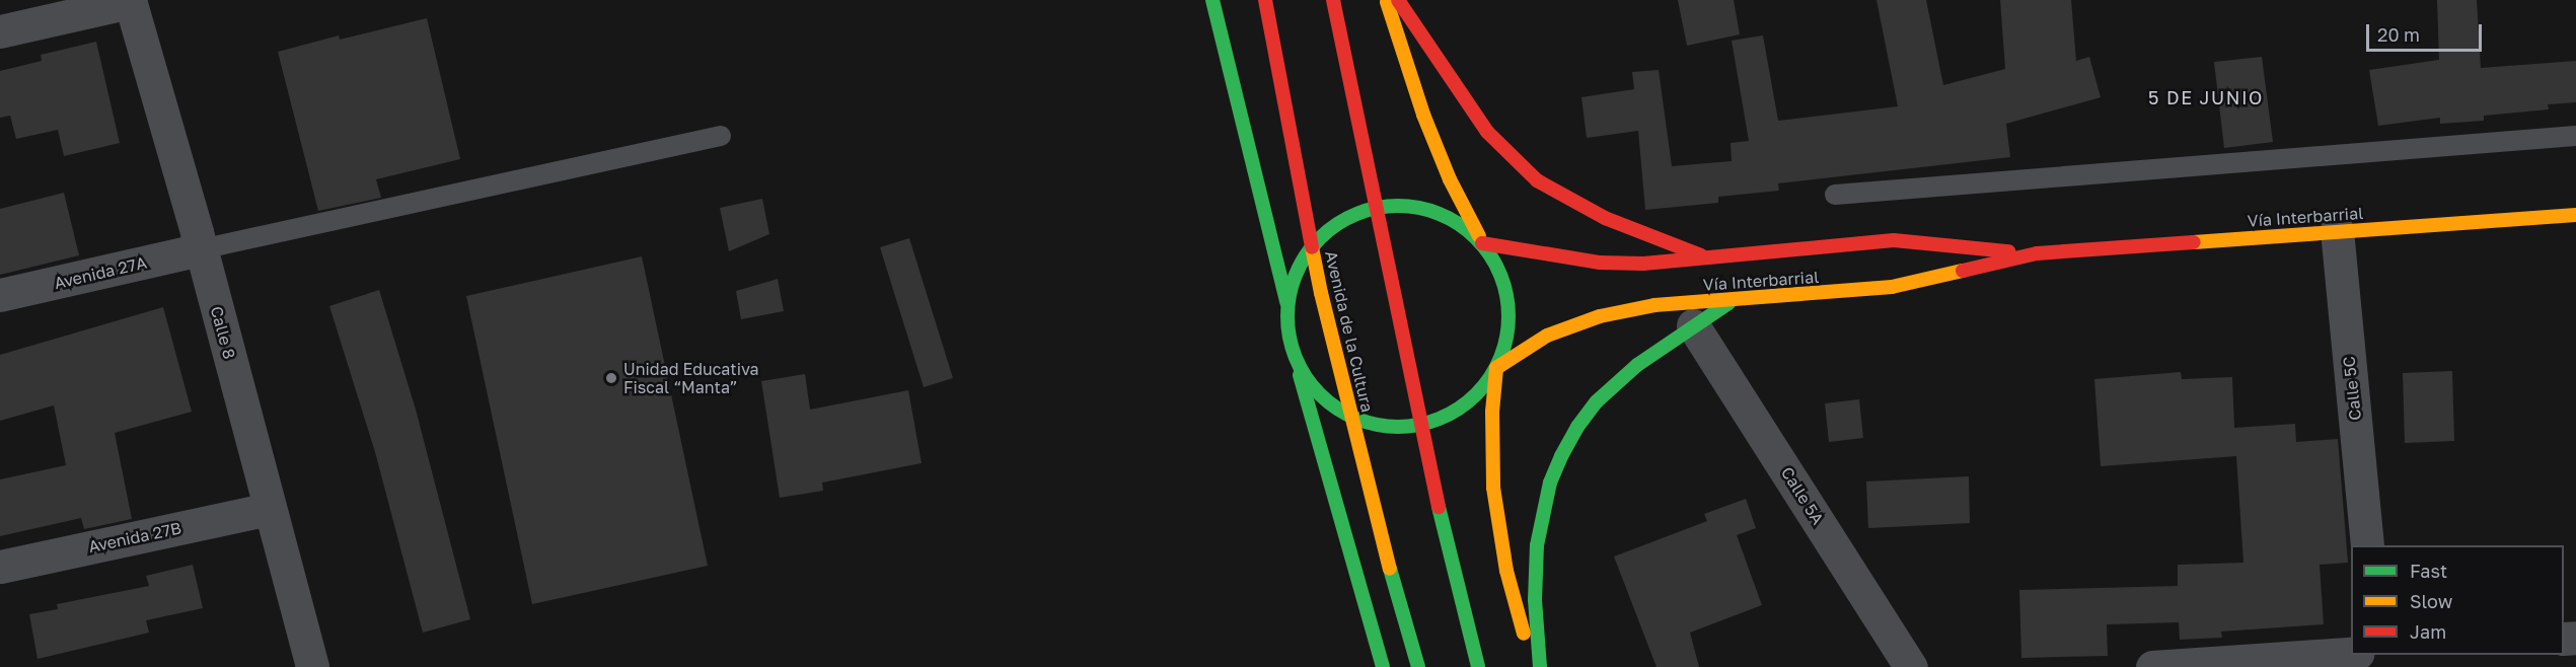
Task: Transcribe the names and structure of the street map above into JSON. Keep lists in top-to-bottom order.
{
  "streets": {
    "main road": ["Vía Interbarrial", "Avenida de la Cultura"],
    "street": [
      "Avenida 27A",
      "Calle 8",
      "Calle 5C",
      "Calle 5A",
      "Avenida 27B"
    ]
  },
  "crossings": [
    ["Vía Interbarrial", "Calle 5C"],
    ["Avenida 27A", "Calle 8"],
    ["Calle 8", "Avenida 27B"]
  ],
  "districts": ["5 DE JUNIO"],
  "places": ["Unidad Educativa Fiscal “Manta”"],
  "legend": ["Fast", "Slow", "Jam"],
  "scale_bar": "20 m"
}
